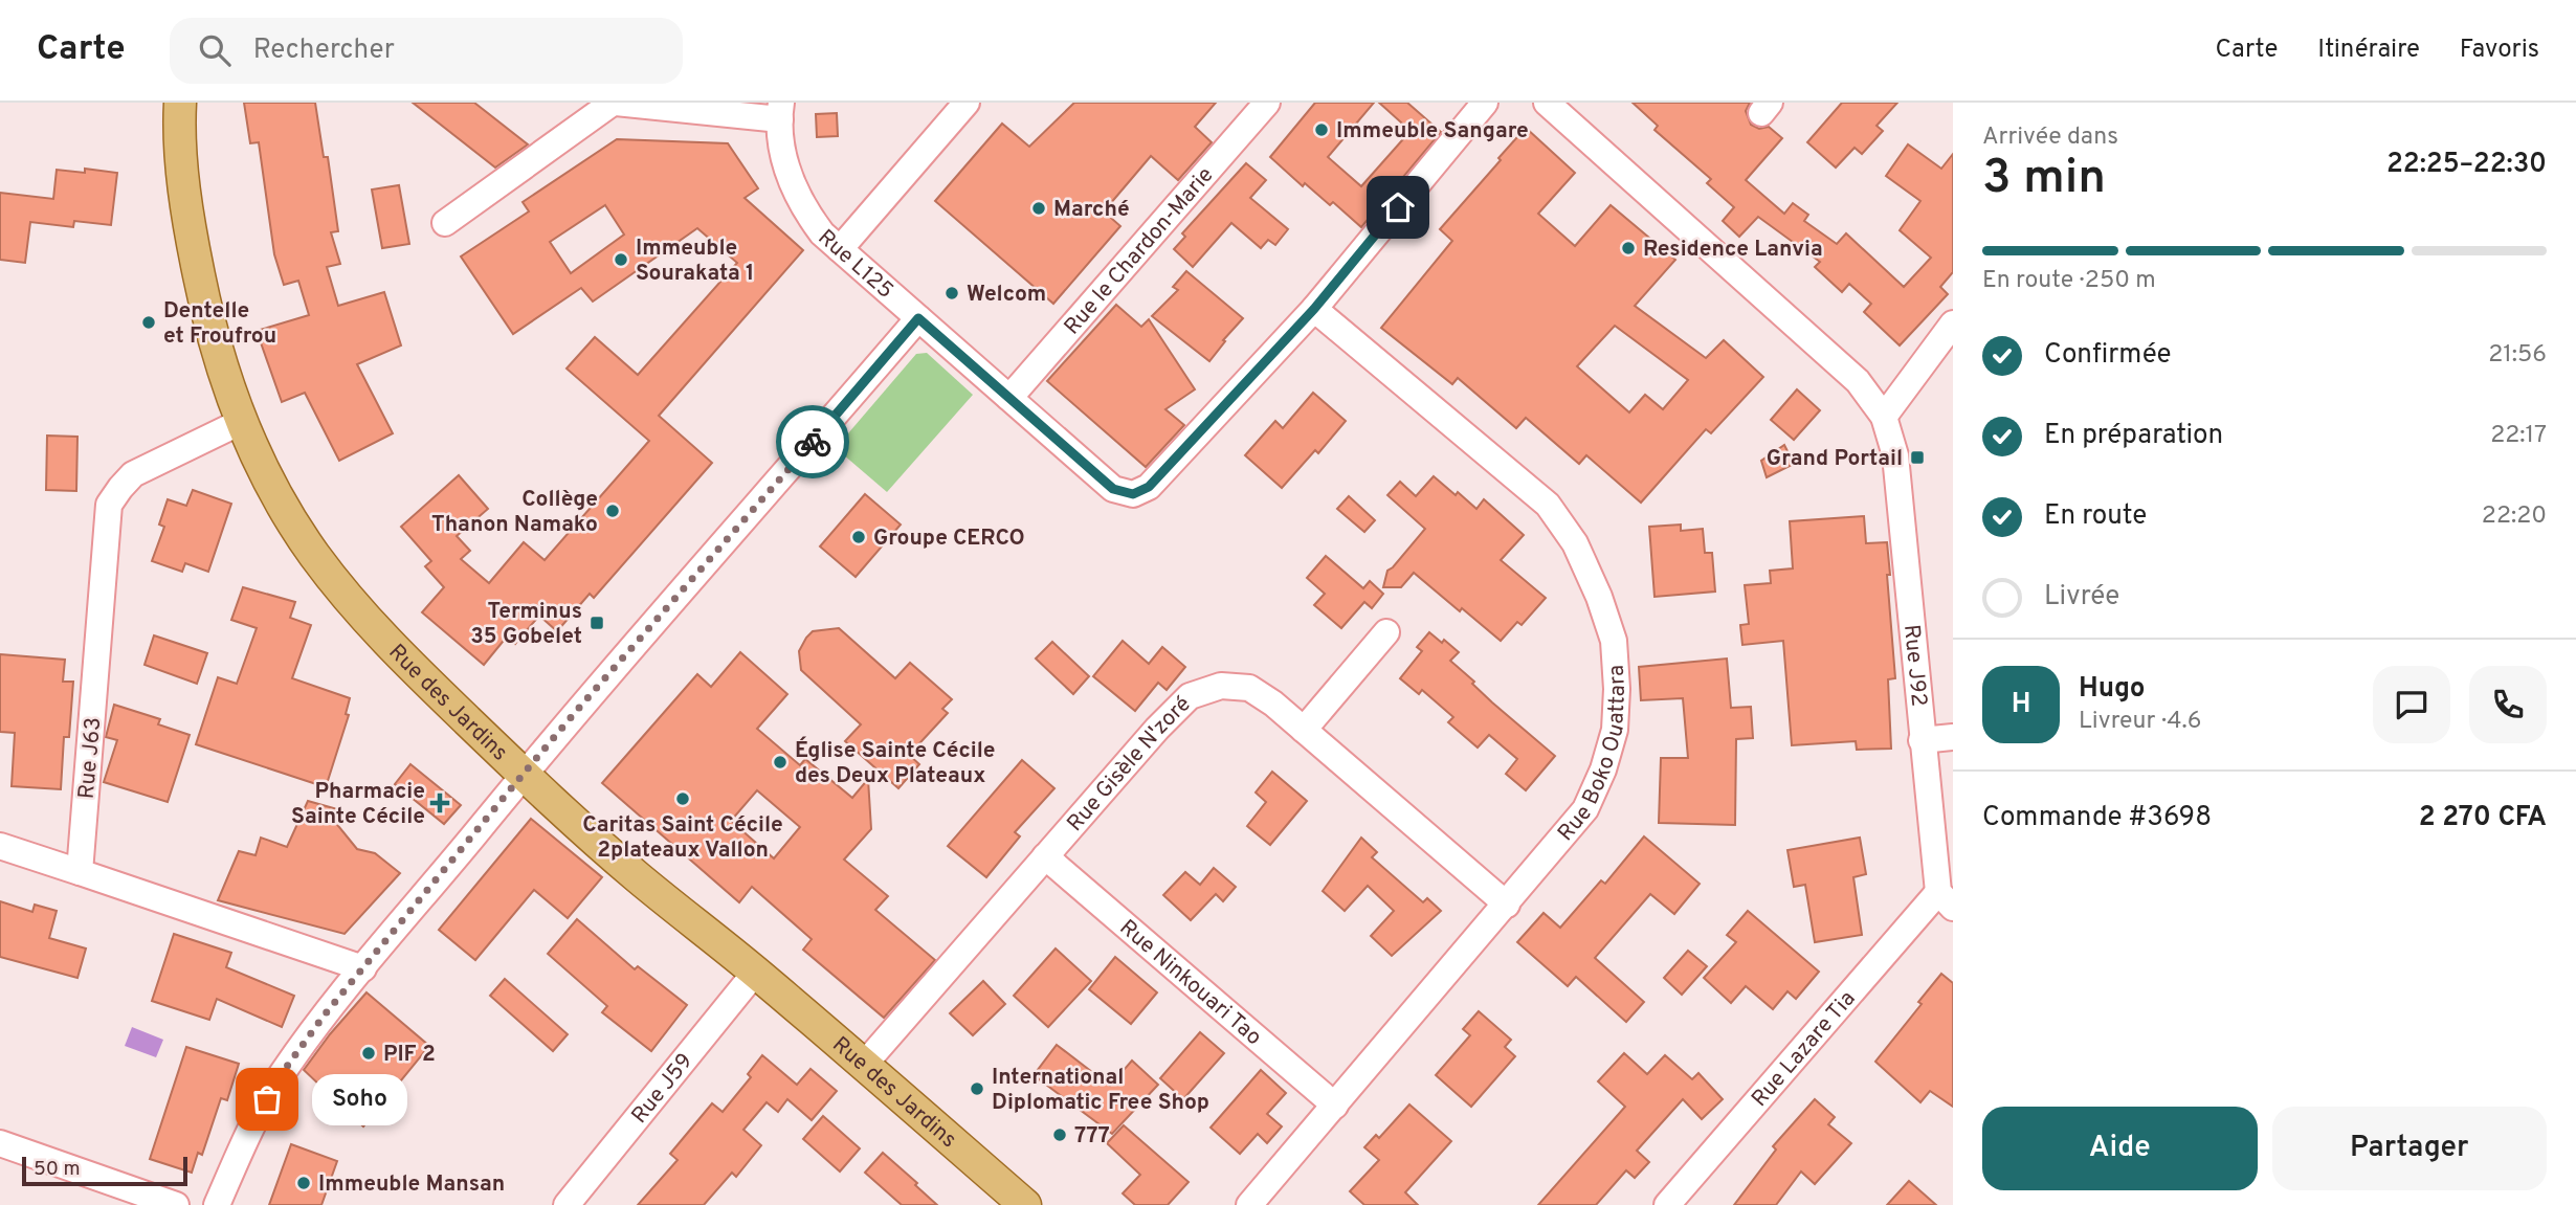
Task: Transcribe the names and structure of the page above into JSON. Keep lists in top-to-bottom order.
{
  "streets": {
    "main road": ["Rue des Jardins"],
    "street": [
      "Rue le Chardon-Marie",
      "Rue L125",
      "Rue J92",
      "Rue Boko Ouattara",
      "Rue J63",
      "Rue Gisèle N'zoré",
      "Rue Ninkouari Tao",
      "Rue Lazare Tia",
      "Rue J59"
    ]
  },
  "crossings": [
    ["Rue le Chardon-Marie", "Rue L125"],
    ["Rue L125", "Rue Boko Ouattara"],
    ["Rue J92", "Rue Lazare Tia"],
    ["Rue des Jardins", "Rue J63"],
    ["Rue des Jardins", "Rue Gisèle N'zoré"],
    ["Rue des Jardins", "Rue J59"],
    ["Rue Boko Ouattara", "Rue Gisèle N'zoré"],
    ["Rue Boko Ouattara", "Rue Ninkouari Tao"],
    ["Rue Gisèle N'zoré", "Rue Ninkouari Tao"]
  ],
  "places": {
    "other": [
      "Immeuble Sangare",
      "Marché",
      "Residence Lanvia",
      "Immeuble Sourakata 1",
      "Welcom",
      "Dentelle et Froufrou",
      "Collège Thanon Namako",
      "Groupe CERCO",
      "Église Sainte Cécile des Deux Plateaux",
      "Caritas Saint Cécile 2plateaux Vallon",
      "PIF 2",
      "International Diplomatic Free Shop",
      "Soho",
      "777",
      "Immeuble Mansan"
    ],
    "transit": ["Grand Portail", "Terminus 35 Gobelet"],
    "health": ["Pharmacie Sainte Cécile"]
  },
  "scale_bar": "50 m",
  "page": {
    "header": "Carte",
    "search": "Rechercher",
    "nav": ["Carte", "Itinéraire", "Favoris"],
    "heading": ["3 min", "Arrivée dans", "22:25–22:30"],
    "panel": [
      "Hugo",
      "Livreur · 4.6",
      "Commande #3698",
      "2 270 CFA"
    ],
    "bar": "En route · 250 m",
    "list": [
      ["Confirmée", "21:56"],
      ["En préparation", "22:17"],
      ["En route", "22:20"],
      "Livrée"
    ],
    "round": "H",
    "bubble": "Soho",
    "buttons": ["Aide", "Partager"],
    "scale": "50 m"
  }
}
